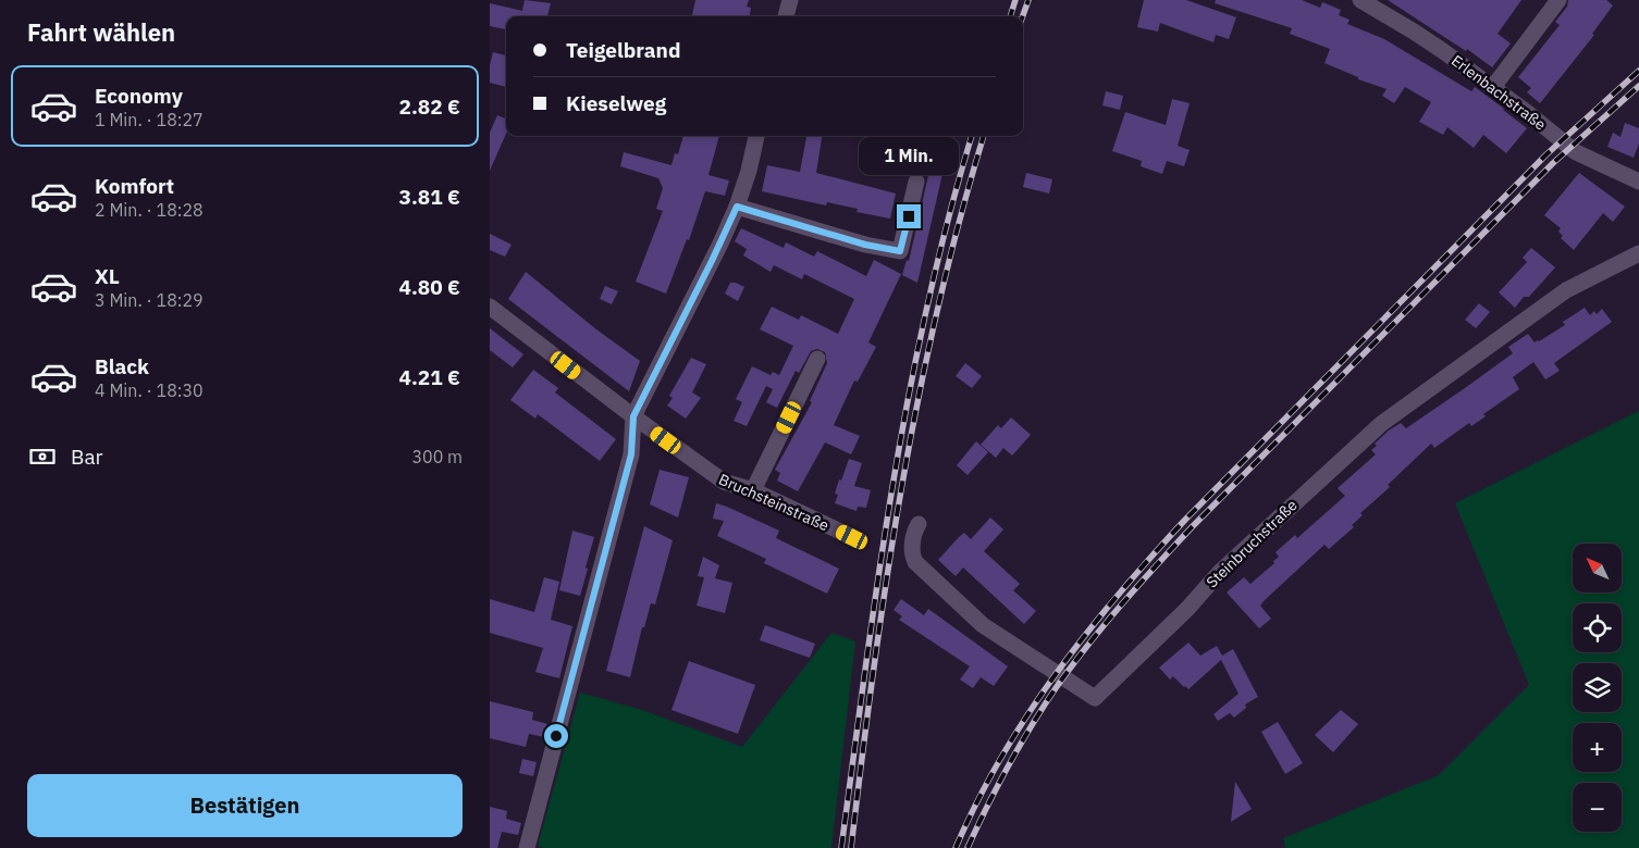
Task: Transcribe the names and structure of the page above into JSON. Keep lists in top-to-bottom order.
{
  "streets": {
    "street": ["Erlenbachstraße", "Bruchsteinstraße", "Steinbruchstraße"]
  },
  "north": "top left",
  "page": {
    "heading": "Fahrt wählen",
    "banner": ["Teigelbrand", "Kieselweg"],
    "list": [
      {
        "name": "Economy",
        "note": "1 Min. · 18:27",
        "value": "2.82 €"
      },
      {
        "name": "Komfort",
        "note": "2 Min. · 18:28",
        "value": "3.81 €"
      },
      {
        "name": "XL",
        "note": "3 Min. · 18:29",
        "value": "4.80 €"
      },
      {
        "name": "Black",
        "note": "4 Min. · 18:30",
        "value": "4.21 €"
      }
    ],
    "bubble": "1 Min.",
    "pay": ["Bar", "300 m"],
    "map_buttons": ["+", "−"],
    "buttons": "Bestätigen"
  }
}
